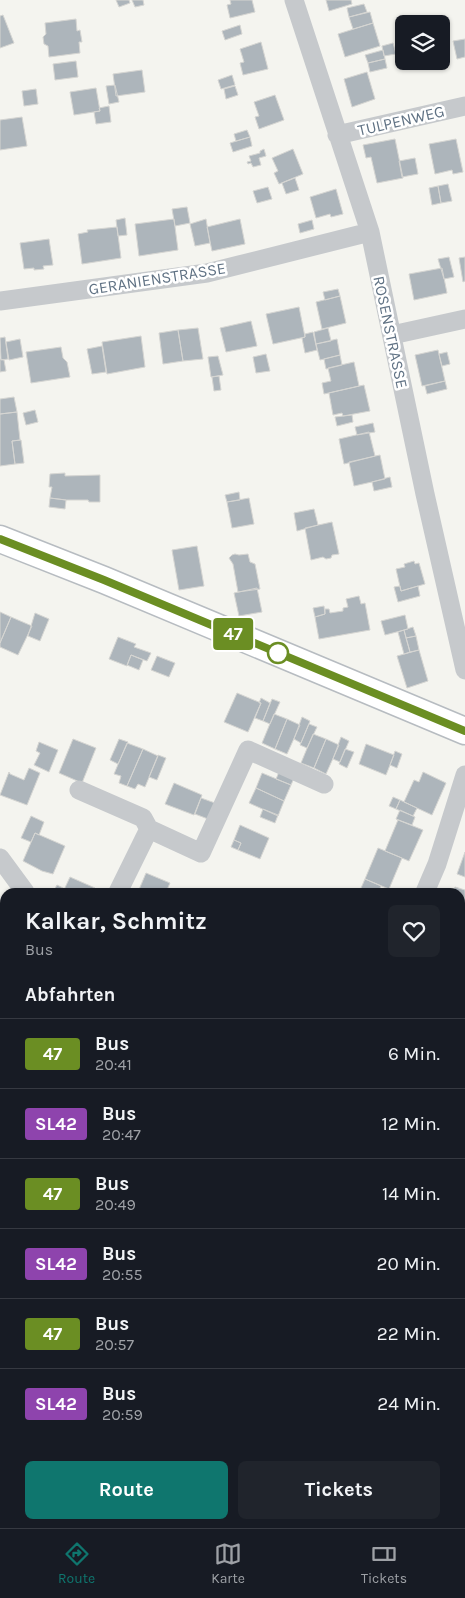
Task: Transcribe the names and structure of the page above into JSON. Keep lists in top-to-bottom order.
{
  "streets": {
    "street": ["TULPENWEG", "GERANIENSTRASSE", "ROSENSTRASSE"]
  },
  "crossings": [
    ["TULPENWEG", "ROSENSTRASSE"],
    ["GERANIENSTRASSE", "ROSENSTRASSE"]
  ],
  "lines": ["bus line 47"],
  "page": {
    "on_map": "47",
    "heading": [
      ["Kalkar, Schmitz", "Bus"],
      "Abfahrten"
    ],
    "list": [
      {
        "mark": "47",
        "name": "Bus",
        "note": "20:41",
        "value": "6 Min."
      },
      {
        "mark": "SL42",
        "name": "Bus",
        "note": "20:47",
        "value": "12 Min."
      },
      {
        "mark": "47",
        "name": "Bus",
        "note": "20:49",
        "value": "14 Min."
      },
      {
        "mark": "SL42",
        "name": "Bus",
        "note": "20:55",
        "value": "20 Min."
      },
      {
        "mark": "47",
        "name": "Bus",
        "note": "20:57",
        "value": "22 Min."
      },
      {
        "mark": "SL42",
        "name": "Bus",
        "note": "20:59",
        "value": "24 Min."
      }
    ],
    "buttons": ["Route", "Tickets"],
    "tabs": ["Route", "Karte", "Tickets"]
  }
}
